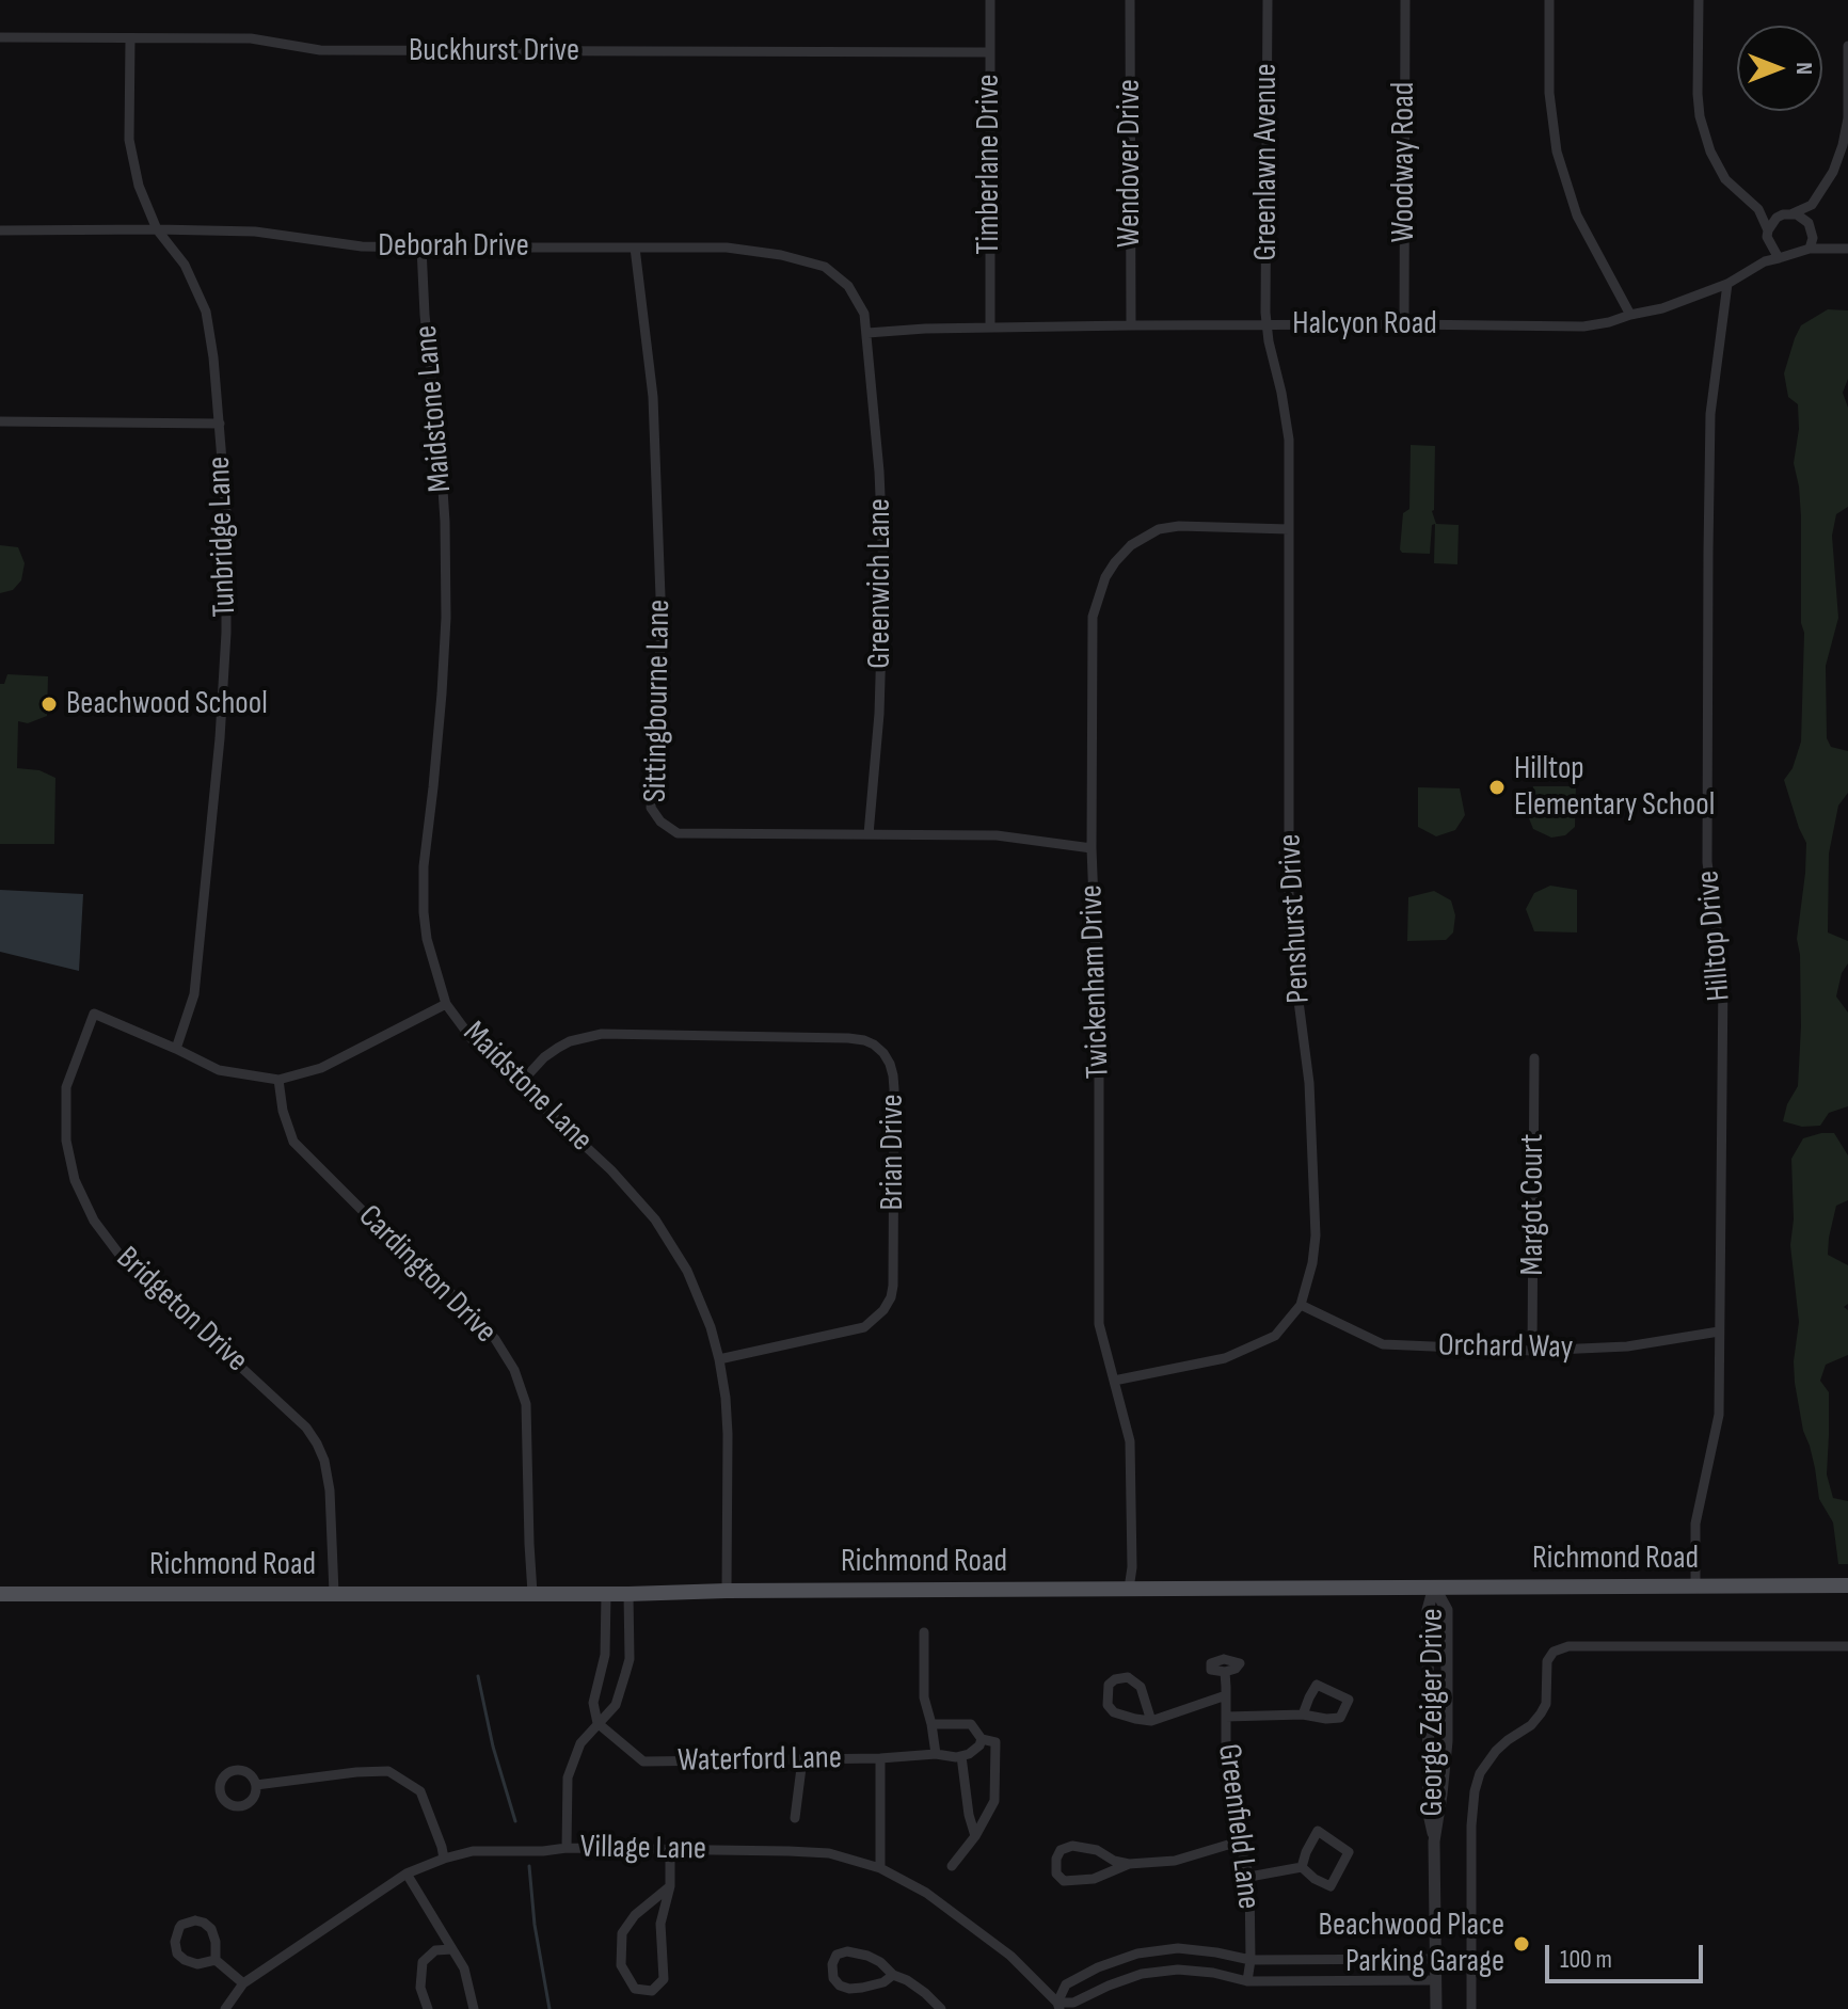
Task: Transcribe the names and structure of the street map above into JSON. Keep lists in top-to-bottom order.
{
  "streets": {
    "main road": ["Richmond Road"],
    "street": [
      "Buckhurst Drive",
      "Greenlawn Avenue",
      "Woodway Road",
      "Wendover Drive",
      "Timberlane Drive",
      "Deborah Drive",
      "Halcyon Road",
      "Maidstone Lane",
      "Tunbridge Lane",
      "Greenwich Lane",
      "Sittingbourne Lane",
      "Penshurst Drive",
      "Hilltop Drive",
      "Twickenham Drive",
      "Brian Drive",
      "Margot Court",
      "Cardington Drive",
      "Bridgeton Drive",
      "Orchard Way",
      "George Zeiger Drive",
      "Waterford Lane",
      "Greenfield Lane",
      "Village Lane"
    ]
  },
  "crossings": [
    ["Buckhurst Drive", "Timberlane Drive"],
    ["Buckhurst Drive", "Tunbridge Lane"],
    ["Greenlawn Avenue", "Halcyon Road"],
    ["Greenlawn Avenue", "Penshurst Drive"],
    ["Woodway Road", "Halcyon Road"],
    ["Wendover Drive", "Halcyon Road"],
    ["Timberlane Drive", "Halcyon Road"],
    ["Deborah Drive", "Halcyon Road"],
    ["Deborah Drive", "Maidstone Lane"],
    ["Deborah Drive", "Tunbridge Lane"],
    ["Deborah Drive", "Greenwich Lane"],
    ["Deborah Drive", "Sittingbourne Lane"],
    ["Halcyon Road", "Greenwich Lane"],
    ["Halcyon Road", "Penshurst Drive"],
    ["Halcyon Road", "Hilltop Drive"],
    ["Maidstone Lane", "Brian Drive"],
    ["Maidstone Lane", "Richmond Road"],
    ["Tunbridge Lane", "Bridgeton Drive"],
    ["Greenwich Lane", "Sittingbourne Lane"],
    ["Sittingbourne Lane", "Twickenham Drive"],
    ["Penshurst Drive", "Twickenham Drive"],
    ["Penshurst Drive", "Orchard Way"],
    ["Hilltop Drive", "Orchard Way"],
    ["Hilltop Drive", "Richmond Road"],
    ["Twickenham Drive", "Richmond Road"],
    ["Margot Court", "Orchard Way"],
    ["Cardington Drive", "Richmond Road"],
    ["Bridgeton Drive", "Richmond Road"],
    ["Richmond Road", "George Zeiger Drive"]
  ],
  "places": ["Beachwood School", "Hilltop Elementary School", "Beachwood Place Parking Garage"],
  "scale_bar": "100 m",
  "north": "right"
}
